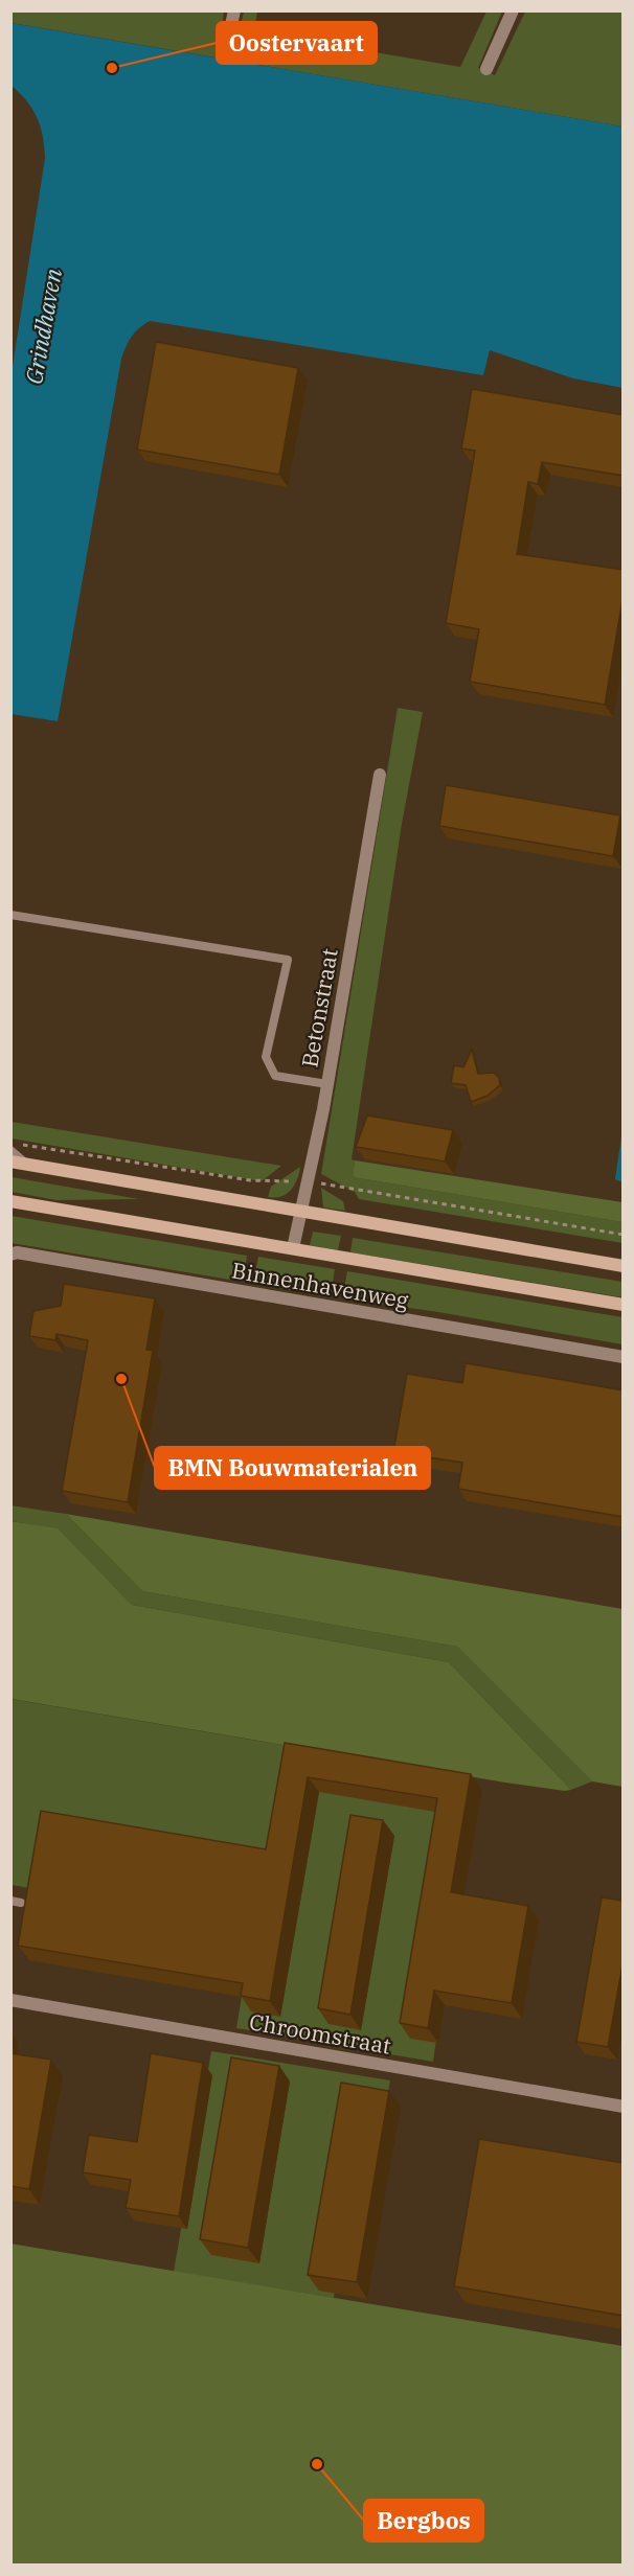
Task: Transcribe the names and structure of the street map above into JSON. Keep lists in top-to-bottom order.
{
  "streets": {
    "main road": ["Binnenhavenweg"],
    "street": ["Betonstraat", "Chroomstraat"]
  },
  "crossings": [
    ["Betonstraat", "Binnenhavenweg"]
  ],
  "water": ["Grindhaven"],
  "places": ["Oostervaart", "BMN Bouwmaterialen", "Bergbos"]
}
